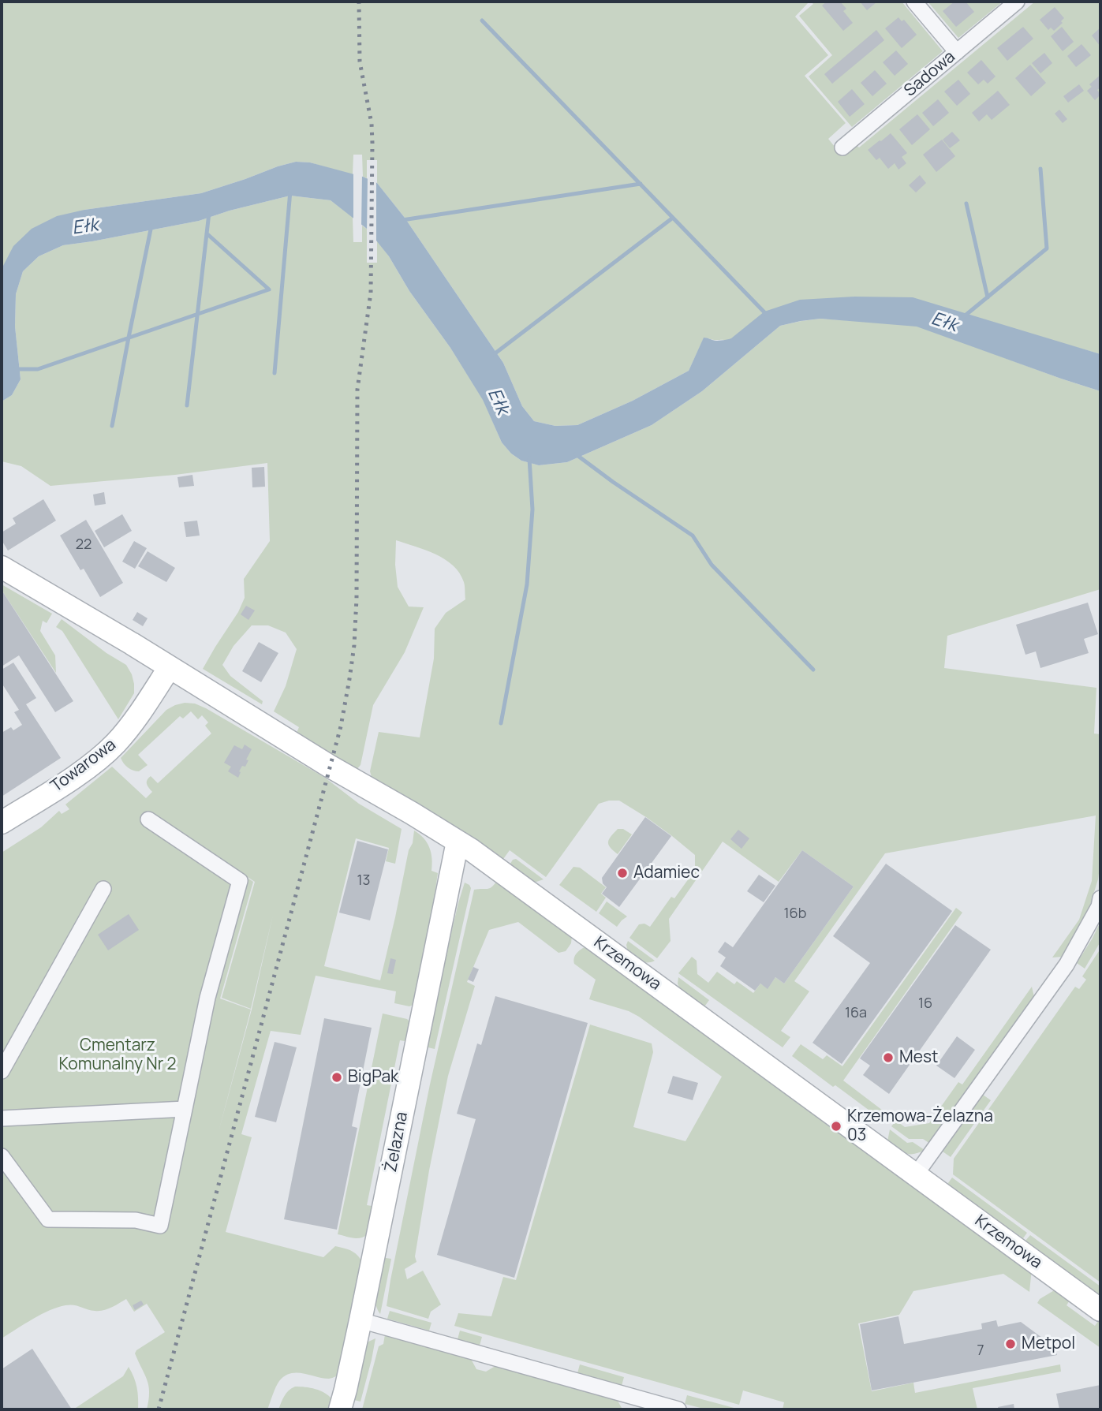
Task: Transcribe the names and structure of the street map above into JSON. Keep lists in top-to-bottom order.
{
  "streets": {
    "street": [
      "Sadowa",
      "Towarowa",
      "Krzemowa",
      "Żelazna"
    ]
  },
  "crossings": [
    ["Towarowa", "Krzemowa"],
    ["Krzemowa", "Żelazna"]
  ],
  "water": ["Ełk"],
  "parks": ["Cmentarz Komunalny Nr 2"],
  "places": [
    "Adamiec",
    "Mest",
    "BigPak",
    "Krzemowa-Żelazna 03",
    "Metpol"
  ],
  "house_numbers": [
    "22",
    "13",
    "16b",
    "16",
    "16a",
    "7"
  ]
}
